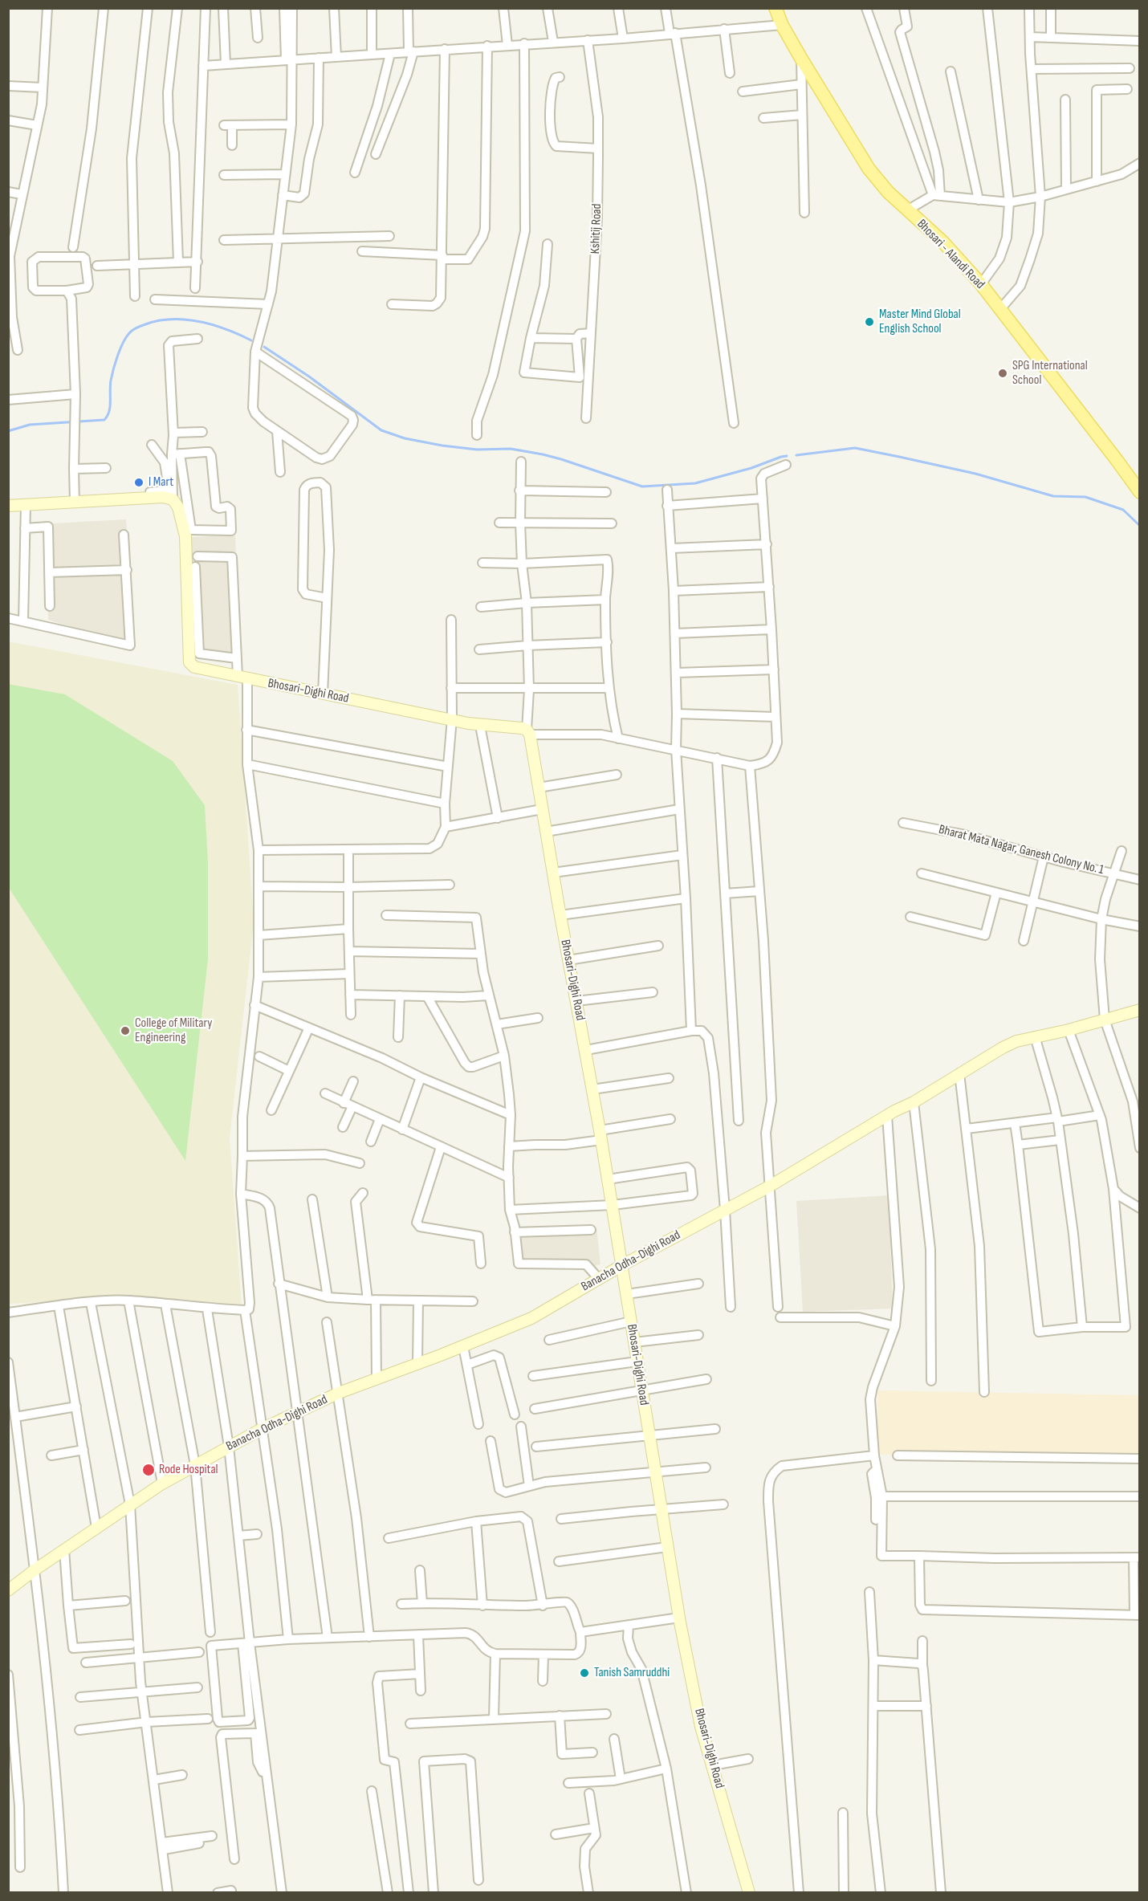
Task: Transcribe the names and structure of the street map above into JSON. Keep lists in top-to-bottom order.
{
  "streets": {
    "main road": ["Bhosari - Alandi Road"],
    "street": [
      "Kshitij Road",
      "Bhosari-Dighi Road",
      "Bharat Mata Nagar, Ganesh Colony No. 1",
      "Banacha Odha-Dighi Road"
    ]
  },
  "crossings": [
    ["Bhosari-Dighi Road", "Banacha Odha-Dighi Road"]
  ],
  "places": [
    "Master Mind Global English School",
    "SPG International School",
    "I Mart",
    "College of Military Engineering",
    "Rode Hospital",
    "Tanish Samruddhi"
  ]
}
